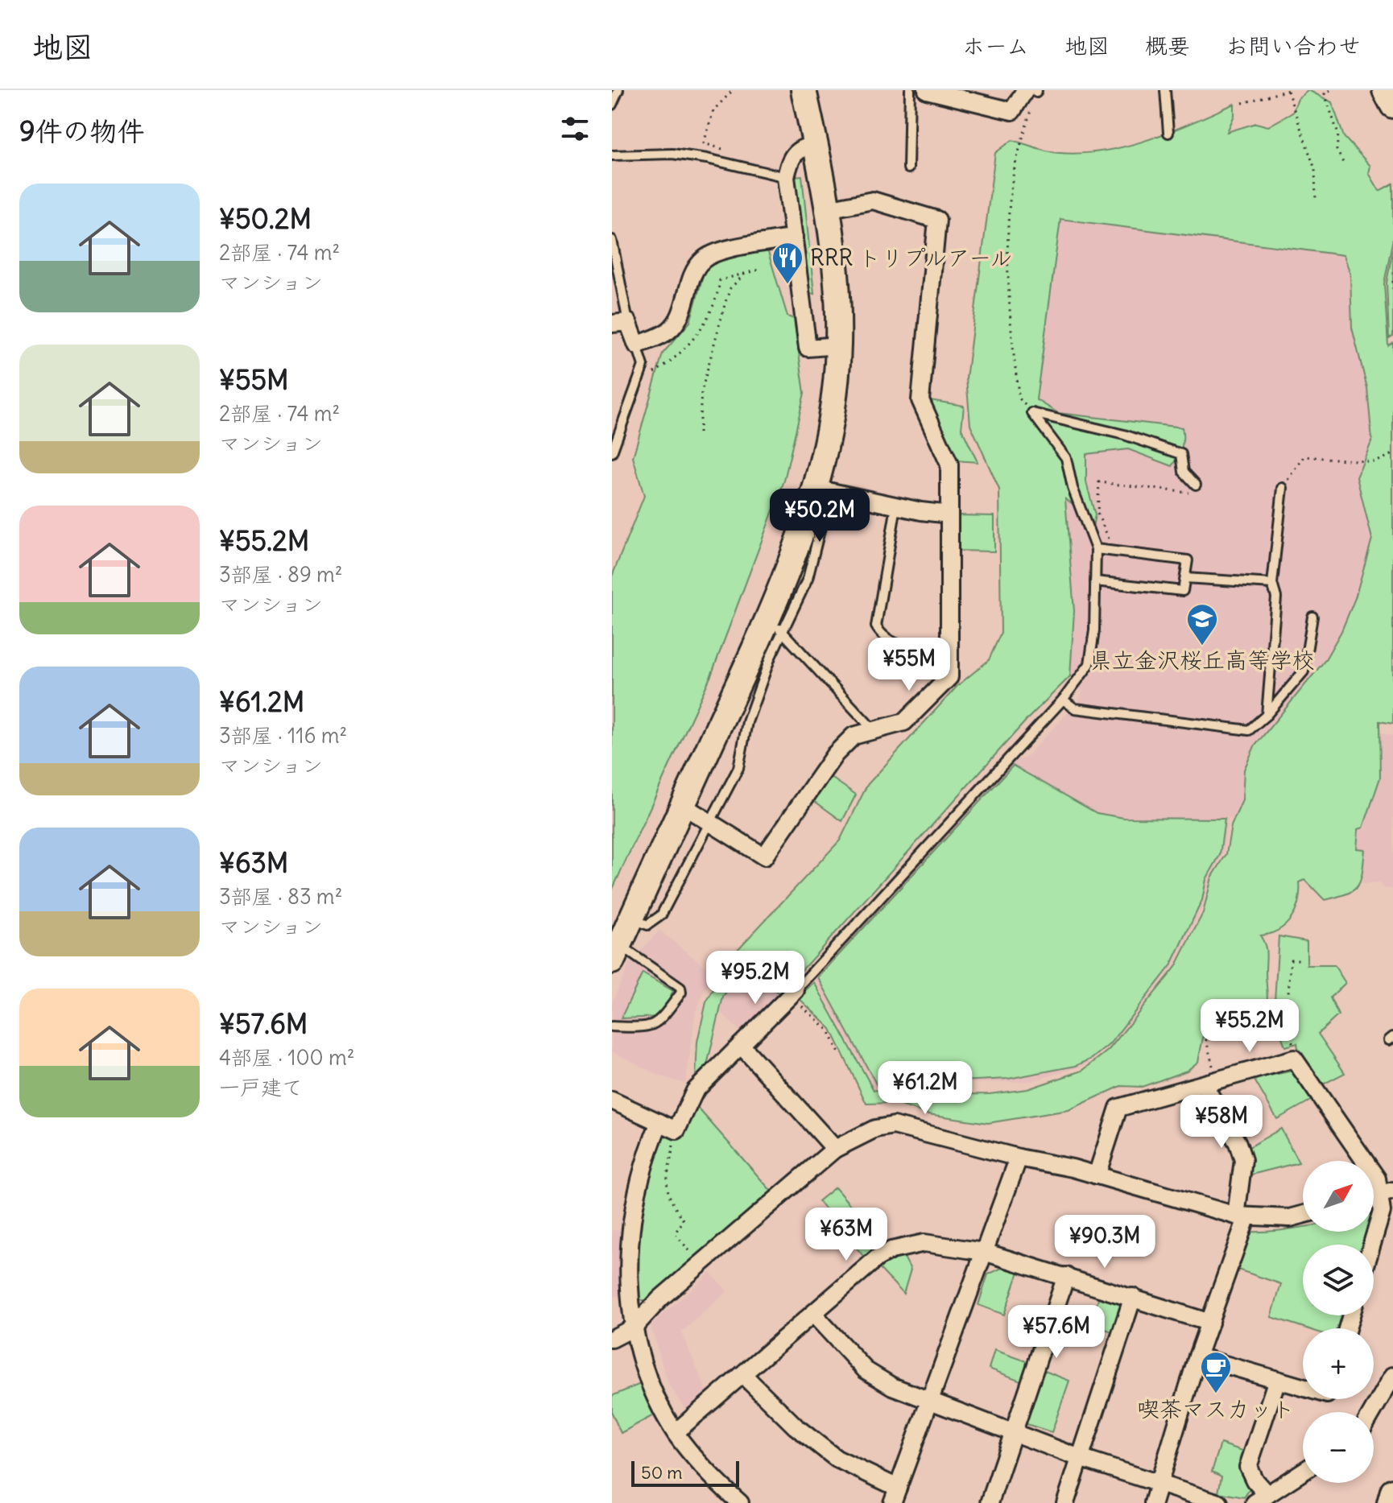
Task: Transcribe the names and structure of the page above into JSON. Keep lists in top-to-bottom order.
{
  "places": {
    "restaurant": ["RRR トリプルアール"],
    "school or university": ["県立金沢桜丘高等学校"],
    "cafe": ["喫茶マスカット"]
  },
  "scale_bar": "50 m",
  "north": "top right",
  "page": {
    "header": "地図",
    "nav": [
      "ホーム",
      "地図",
      "概要",
      "お問い合わせ"
    ],
    "heading": "9件の物件",
    "list": [
      {
        "name": "¥50.2M",
        "note": "2部屋 · 74 m² · マンション"
      },
      {
        "name": "¥55M",
        "note": "2部屋 · 74 m² · マンション"
      },
      {
        "name": "¥55.2M",
        "note": "3部屋 · 89 m² · マンション"
      },
      {
        "name": "¥61.2M",
        "note": "3部屋 · 116 m² · マンション"
      },
      {
        "name": "¥63M",
        "note": "3部屋 · 83 m² · マンション"
      },
      {
        "name": "¥57.6M",
        "note": "4部屋 · 100 m² · 一戸建て"
      }
    ],
    "price": [
      "¥50.2M",
      "¥55M",
      "¥95.2M",
      "¥55.2M",
      "¥61.2M",
      "¥58M",
      "¥63M",
      "¥90.3M",
      "¥57.6M"
    ],
    "map_buttons": ["+", "−"],
    "scale": "50 m"
  }
}
